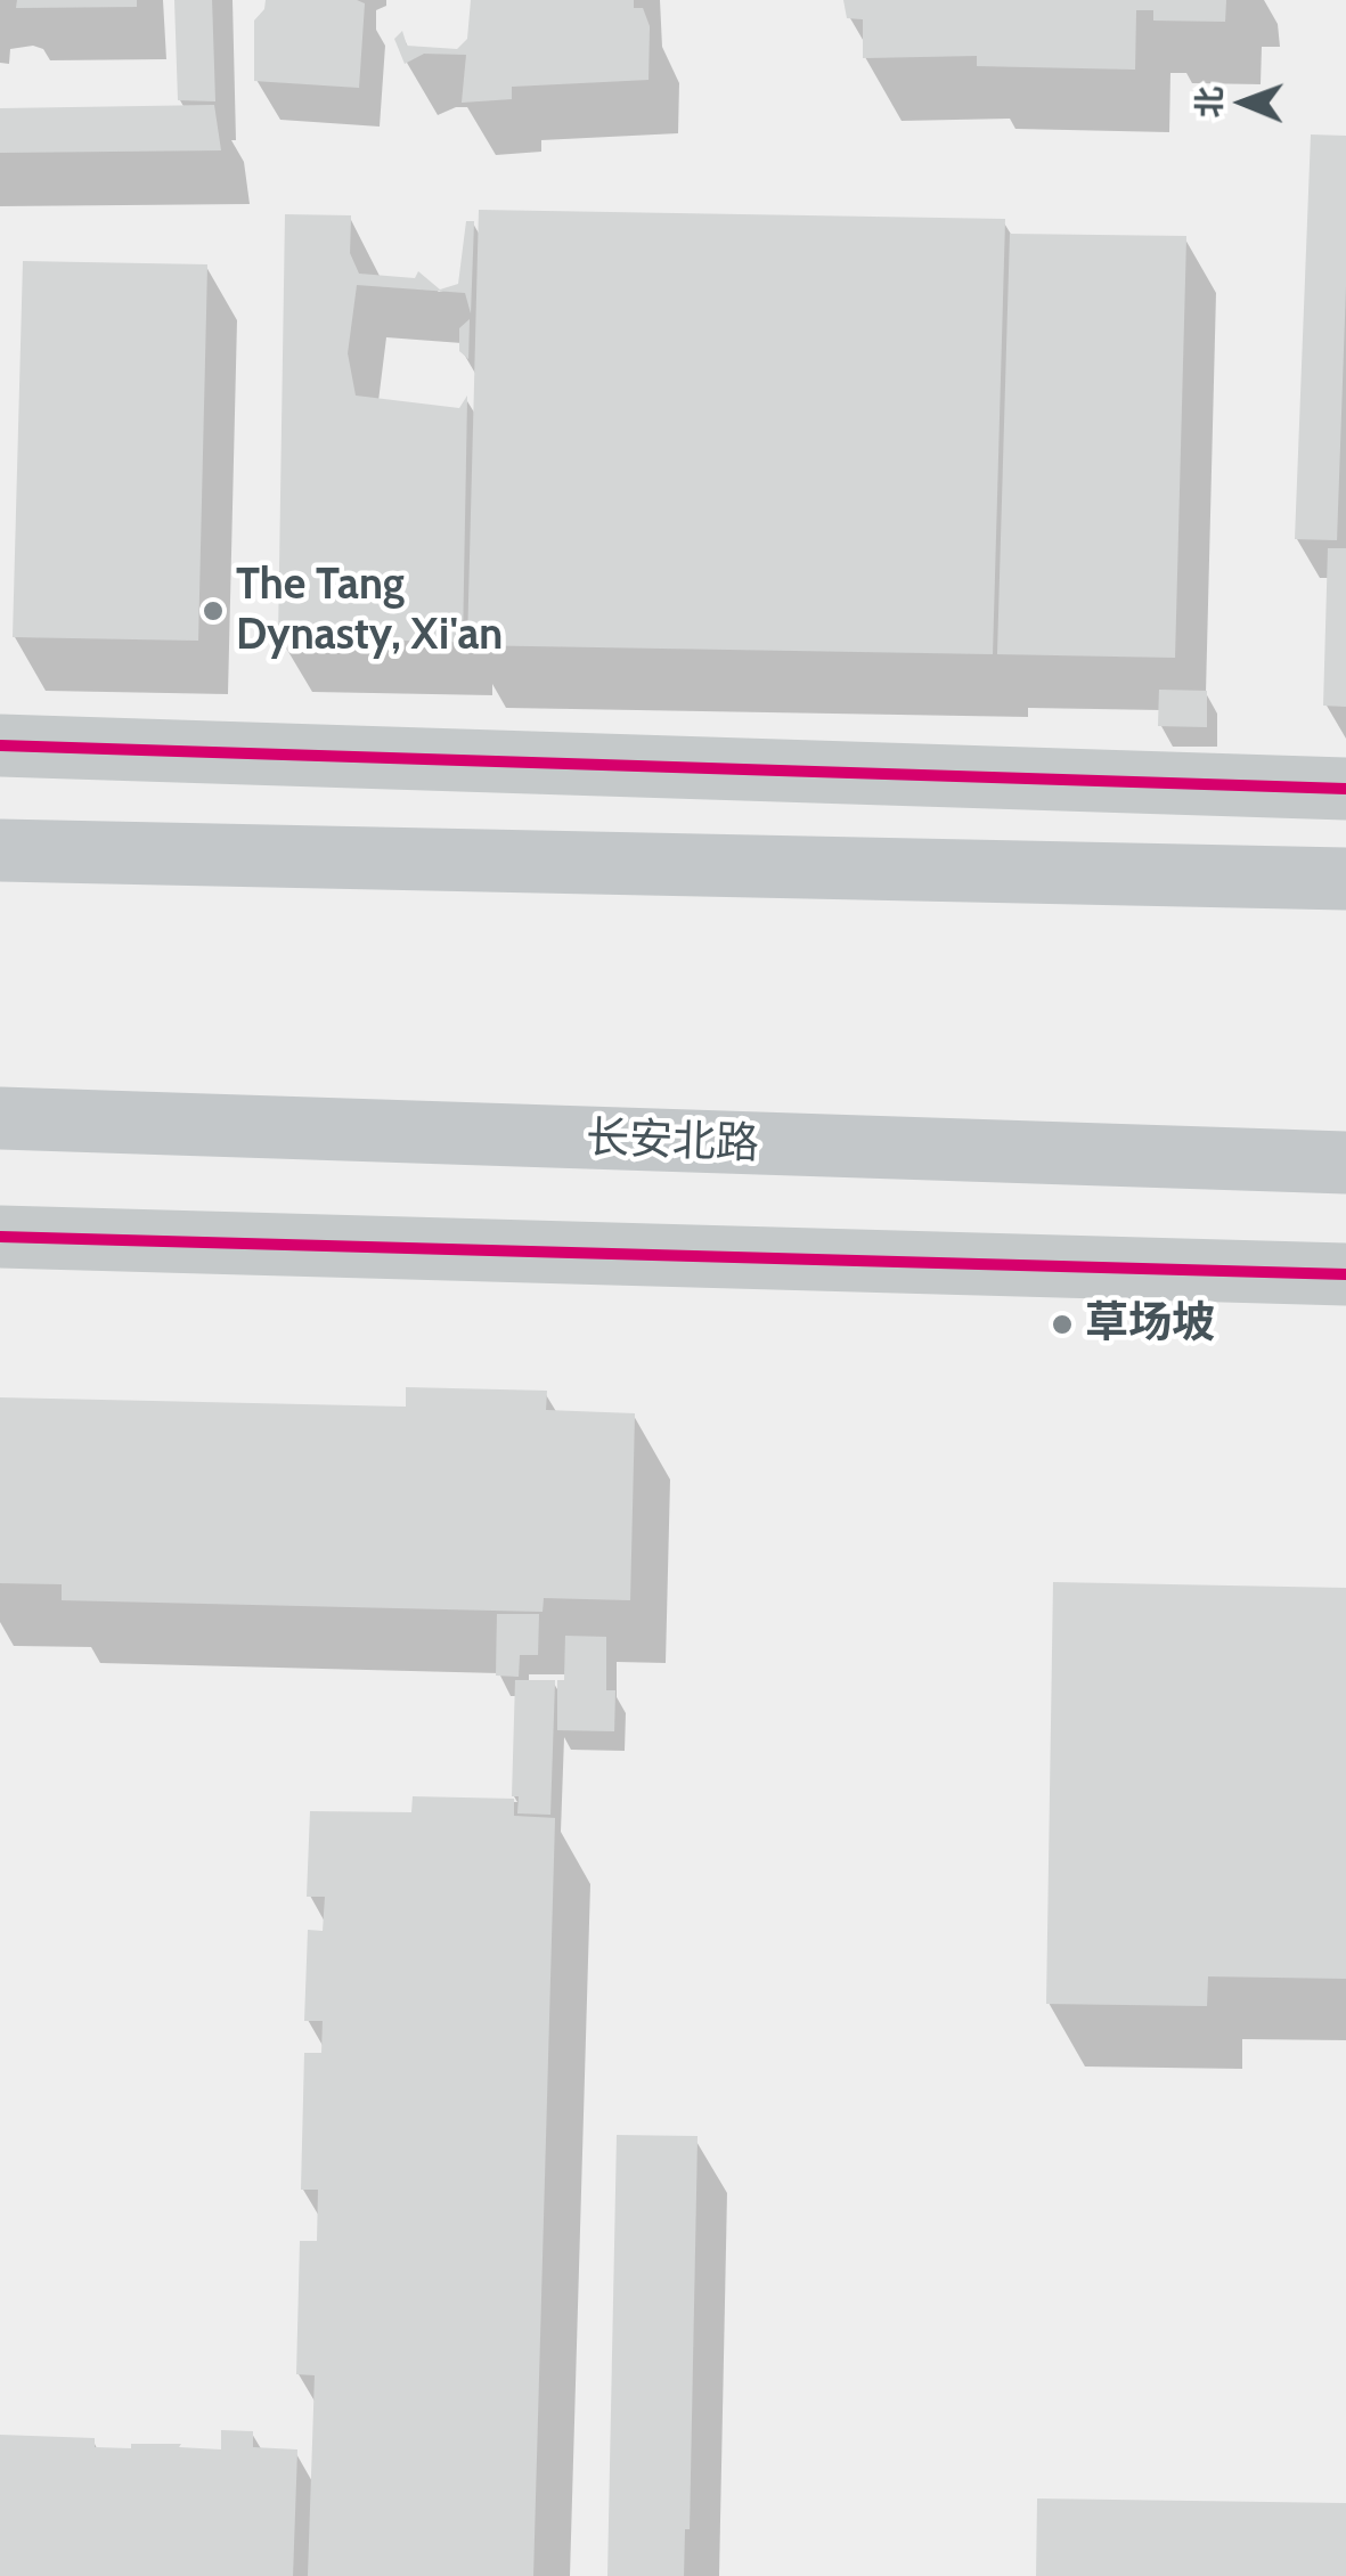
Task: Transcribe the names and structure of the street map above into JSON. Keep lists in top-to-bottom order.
{
  "streets": {
    "main road": ["长安北路"]
  },
  "places": ["The Tang Dynasty, Xi'an", "草场坡"],
  "north": "left"
}
